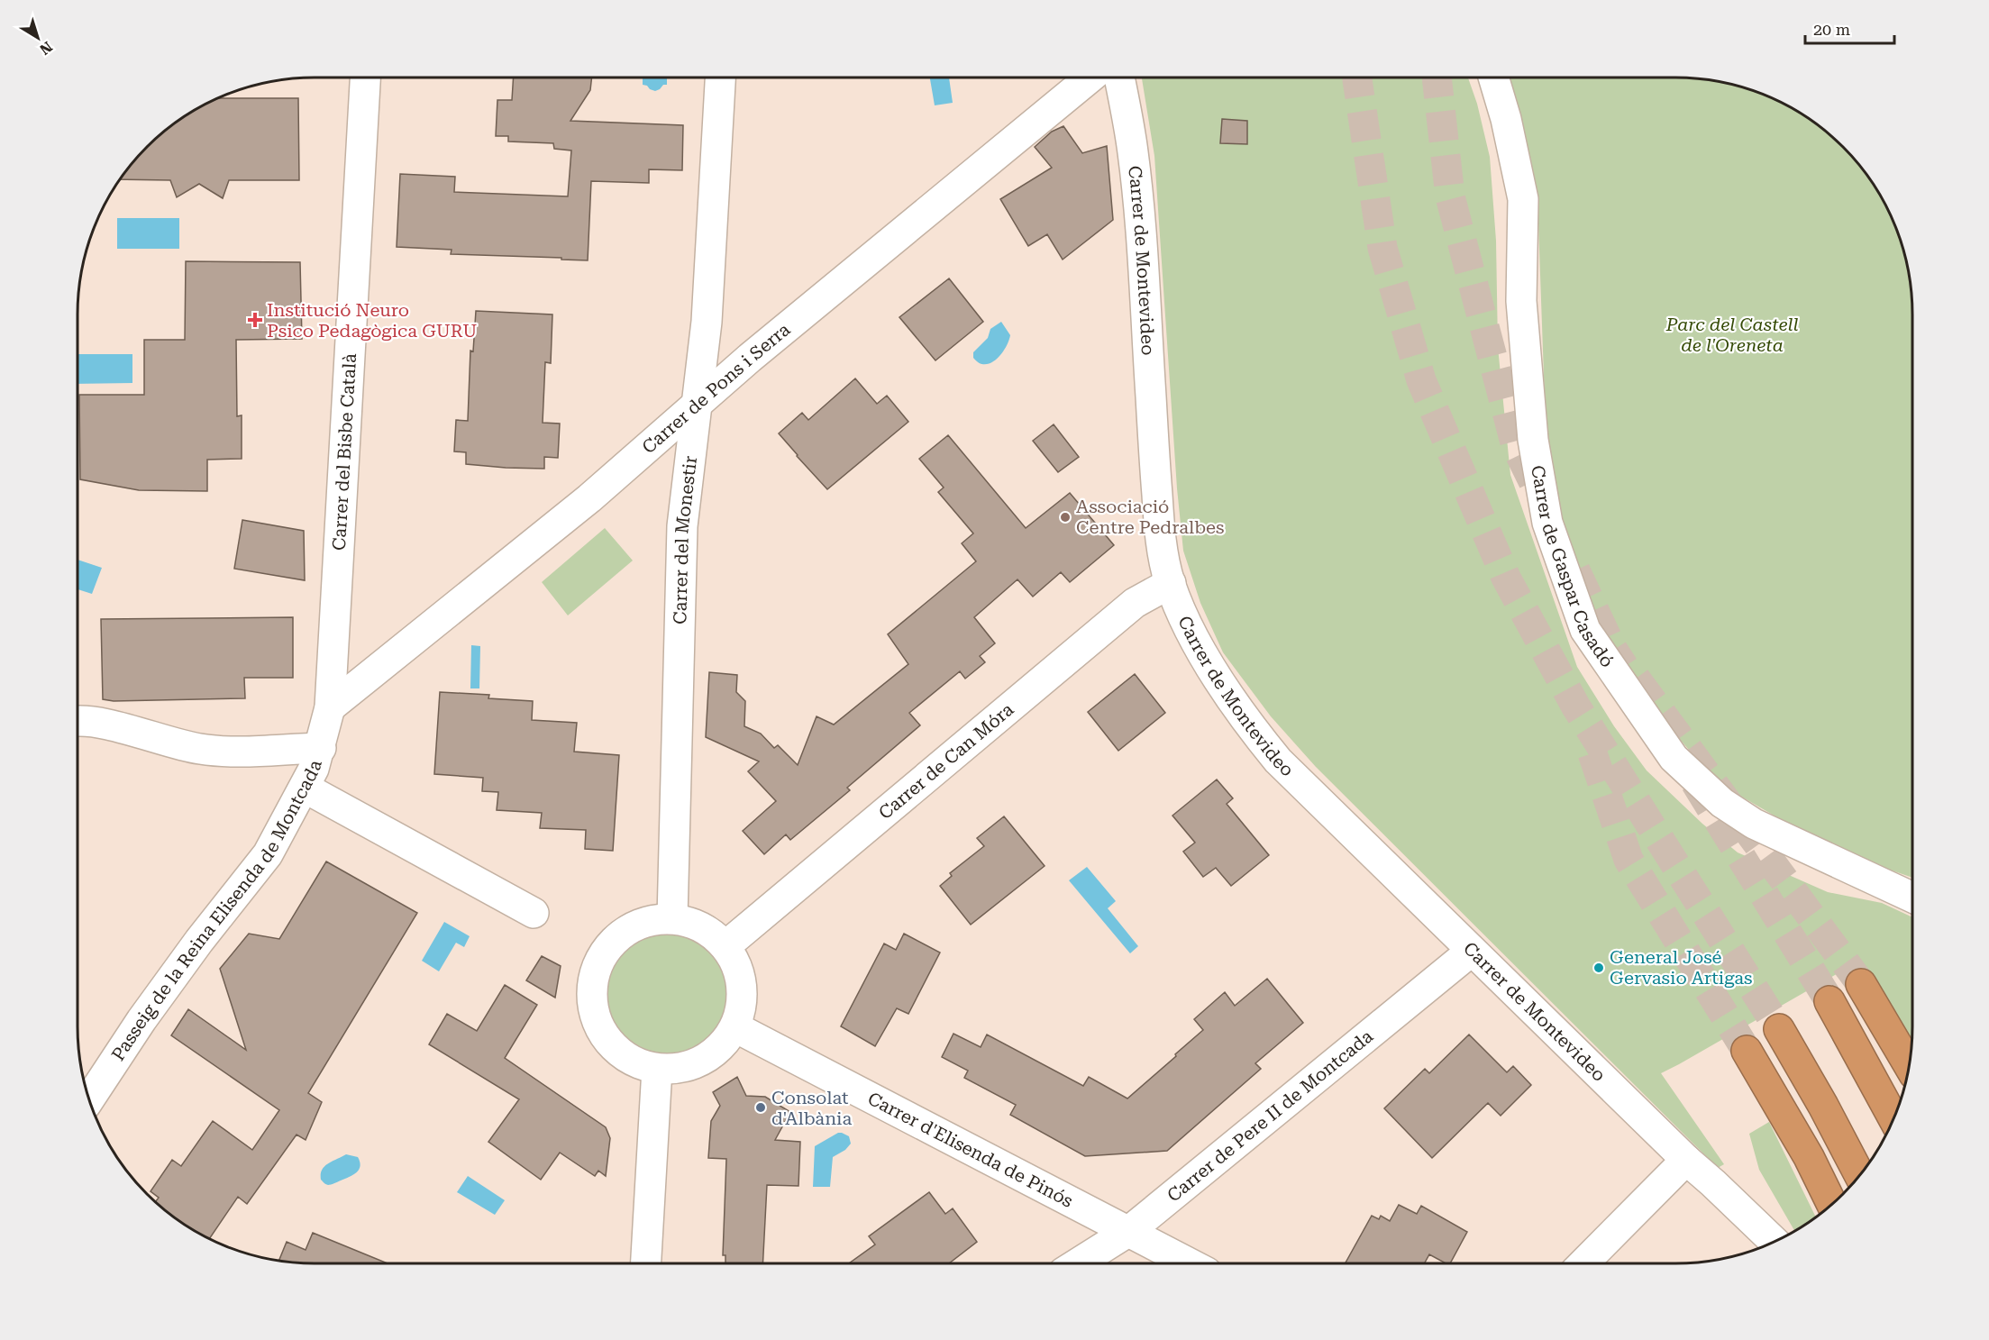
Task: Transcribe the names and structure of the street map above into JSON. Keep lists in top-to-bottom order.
{
  "streets": {
    "street": [
      "Carrer de Montevideo",
      "Carrer de Pons i Serra",
      "Carrer del Bisbe Català",
      "Carrer del Monestir",
      "Carrer de Gaspar Casadó",
      "Carrer de Can Móra",
      "Passeig de la Reina Elisenda de Montcada",
      "Carrer de Pere II de Montcada",
      "Carrer d'Elisenda de Pinós"
    ]
  },
  "crossings": [
    ["Carrer de Montevideo", "Carrer de Can Móra"],
    ["Carrer de Montevideo", "Carrer de Pere II de Montcada"],
    ["Carrer de Pons i Serra", "Carrer del Bisbe Català"],
    ["Carrer de Pons i Serra", "Carrer del Monestir"],
    ["Carrer de Pons i Serra", "Passeig de la Reina Elisenda de Montcada"],
    ["Carrer del Bisbe Català", "Passeig de la Reina Elisenda de Montcada"],
    ["Carrer del Monestir", "Carrer de Can Móra"],
    ["Carrer del Monestir", "Carrer d'Elisenda de Pinós"],
    ["Carrer de Can Móra", "Carrer d'Elisenda de Pinós"],
    ["Carrer de Pere II de Montcada", "Carrer d'Elisenda de Pinós"]
  ],
  "parks": ["Parc del Castell de l'Oreneta"],
  "places": {
    "health": ["Institució Neuro Psico Pedagògica GURU"],
    "other": ["Associació Centre Pedralbes", "General José Gervasio Artigas", "Consolat d'Albània"]
  },
  "scale_bar": "20 m",
  "north": "bottom right"
}
